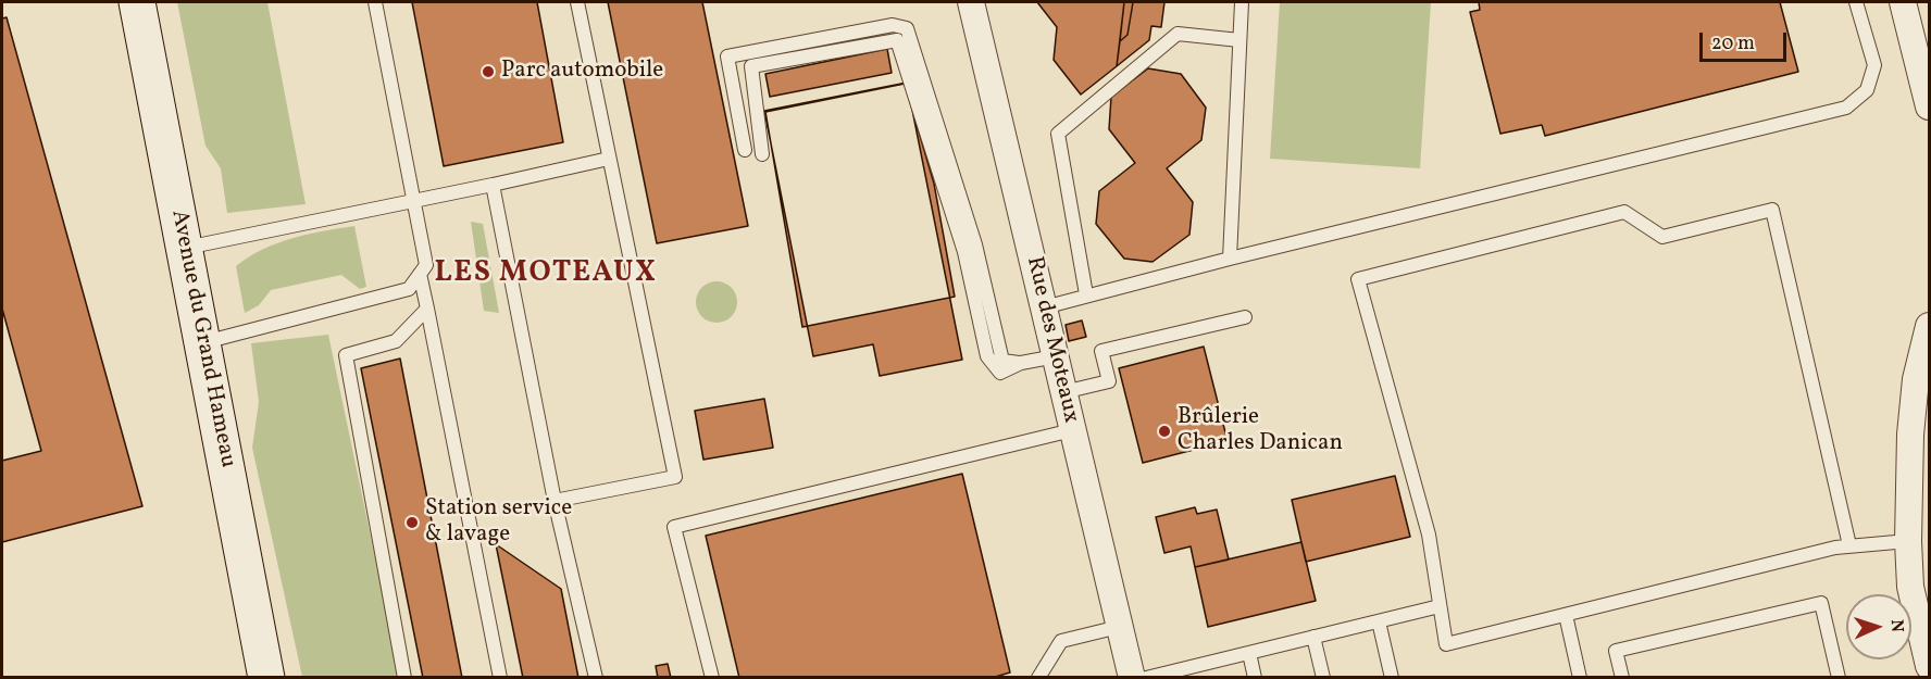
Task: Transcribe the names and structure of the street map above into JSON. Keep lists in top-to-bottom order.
{
  "streets": {
    "main road": ["Avenue du Grand Hameau"],
    "street": ["Rue des Moteaux"]
  },
  "districts": ["LES MOTEAUX"],
  "places": ["Parc automobile", "Brûlerie Charles Danican", "Station service & lavage"],
  "scale_bar": "20 m",
  "north": "right"
}
